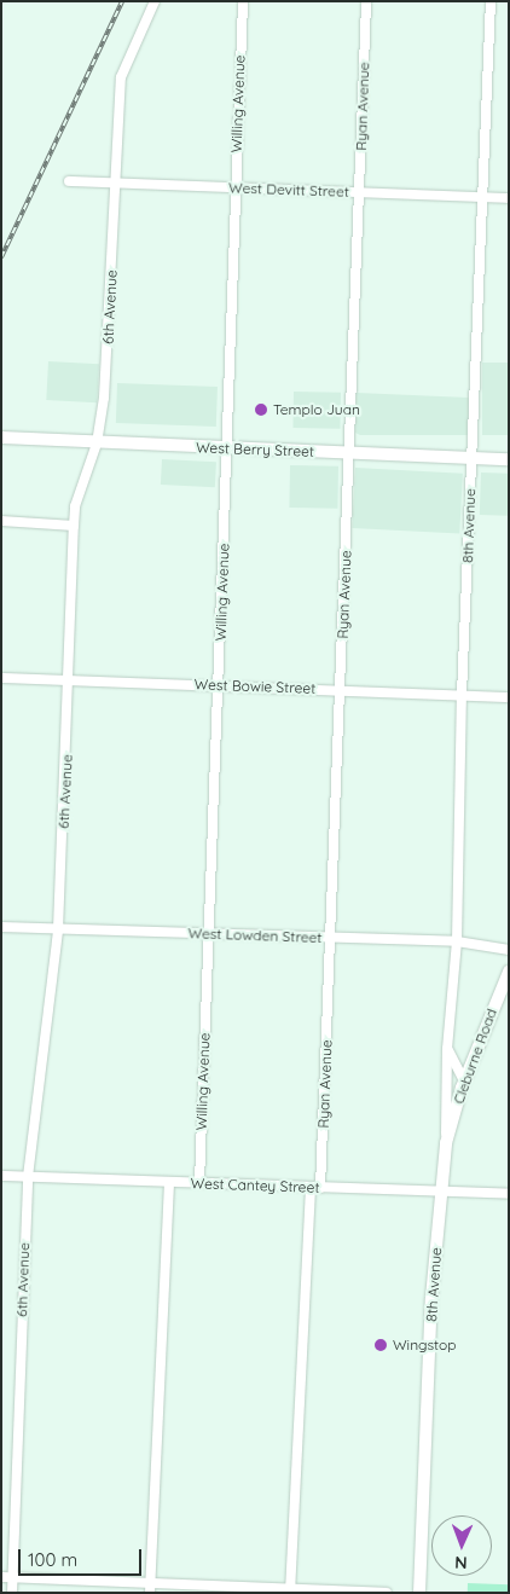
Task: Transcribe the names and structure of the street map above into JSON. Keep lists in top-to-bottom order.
{
  "streets": {
    "main road": ["West Berry Street", "8th Avenue", "Cleburne Road"],
    "street": [
      "Willing Avenue",
      "Ryan Avenue",
      "West Devitt Street",
      "6th Avenue",
      "West Bowie Street",
      "West Lowden Street",
      "West Cantey Street"
    ]
  },
  "crossings": [
    ["Willing Avenue", "West Devitt Street"],
    ["Willing Avenue", "West Berry Street"],
    ["Willing Avenue", "West Bowie Street"],
    ["Willing Avenue", "West Lowden Street"],
    ["Willing Avenue", "West Cantey Street"],
    ["Ryan Avenue", "West Devitt Street"],
    ["Ryan Avenue", "West Berry Street"],
    ["Ryan Avenue", "West Bowie Street"],
    ["Ryan Avenue", "West Lowden Street"],
    ["Ryan Avenue", "West Cantey Street"],
    ["West Devitt Street", "6th Avenue"],
    ["West Devitt Street", "8th Avenue"],
    ["6th Avenue", "West Berry Street"],
    ["6th Avenue", "West Bowie Street"],
    ["6th Avenue", "West Lowden Street"],
    ["6th Avenue", "West Cantey Street"],
    ["West Berry Street", "8th Avenue"],
    ["8th Avenue", "West Bowie Street"],
    ["8th Avenue", "West Lowden Street"],
    ["8th Avenue", "Cleburne Road"],
    ["8th Avenue", "West Cantey Street"]
  ],
  "places": ["Templo Juan", "Wingstop"],
  "scale_bar": "100 m",
  "north": "bottom"
}
